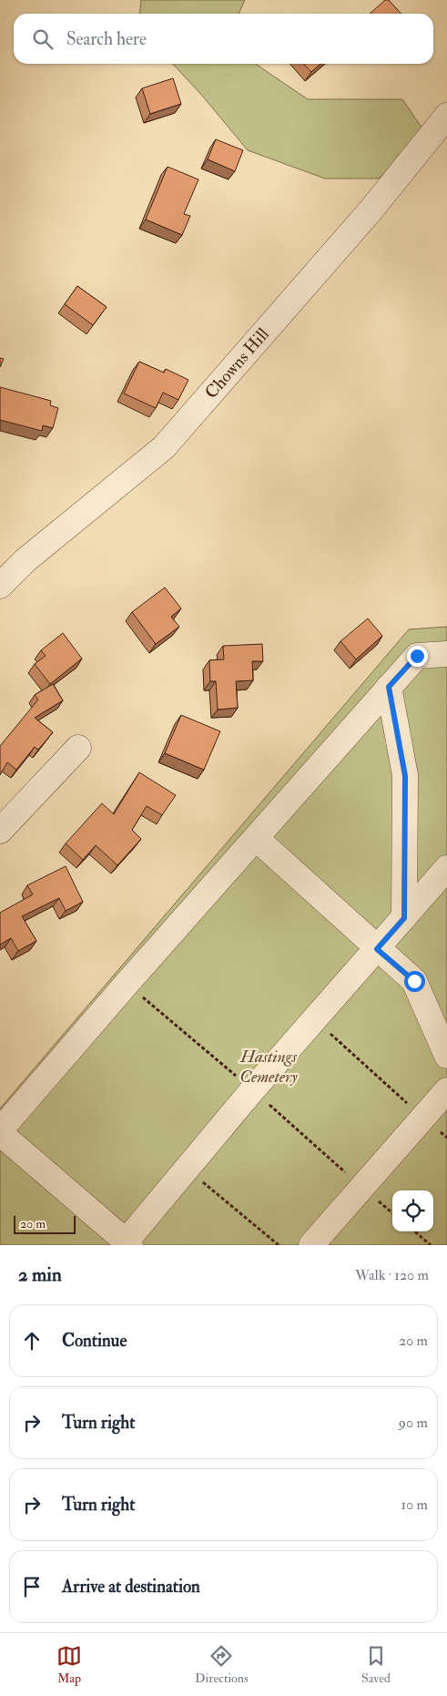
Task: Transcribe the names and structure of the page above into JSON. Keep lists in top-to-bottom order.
{
  "streets": {
    "street": ["Chowns Hill"]
  },
  "parks": ["Hastings Cemetery"],
  "scale_bar": "20 m",
  "page": {
    "search": "Search here",
    "scale": "20 m",
    "heading": ["2 min", "Walk · 120 m"],
    "list": [
      ["Continue", "20 m"],
      ["Turn right", "90 m"],
      ["Turn right", "10 m"],
      "Arrive at destination"
    ],
    "nav": ["Map", "Directions", "Saved"]
  }
}
